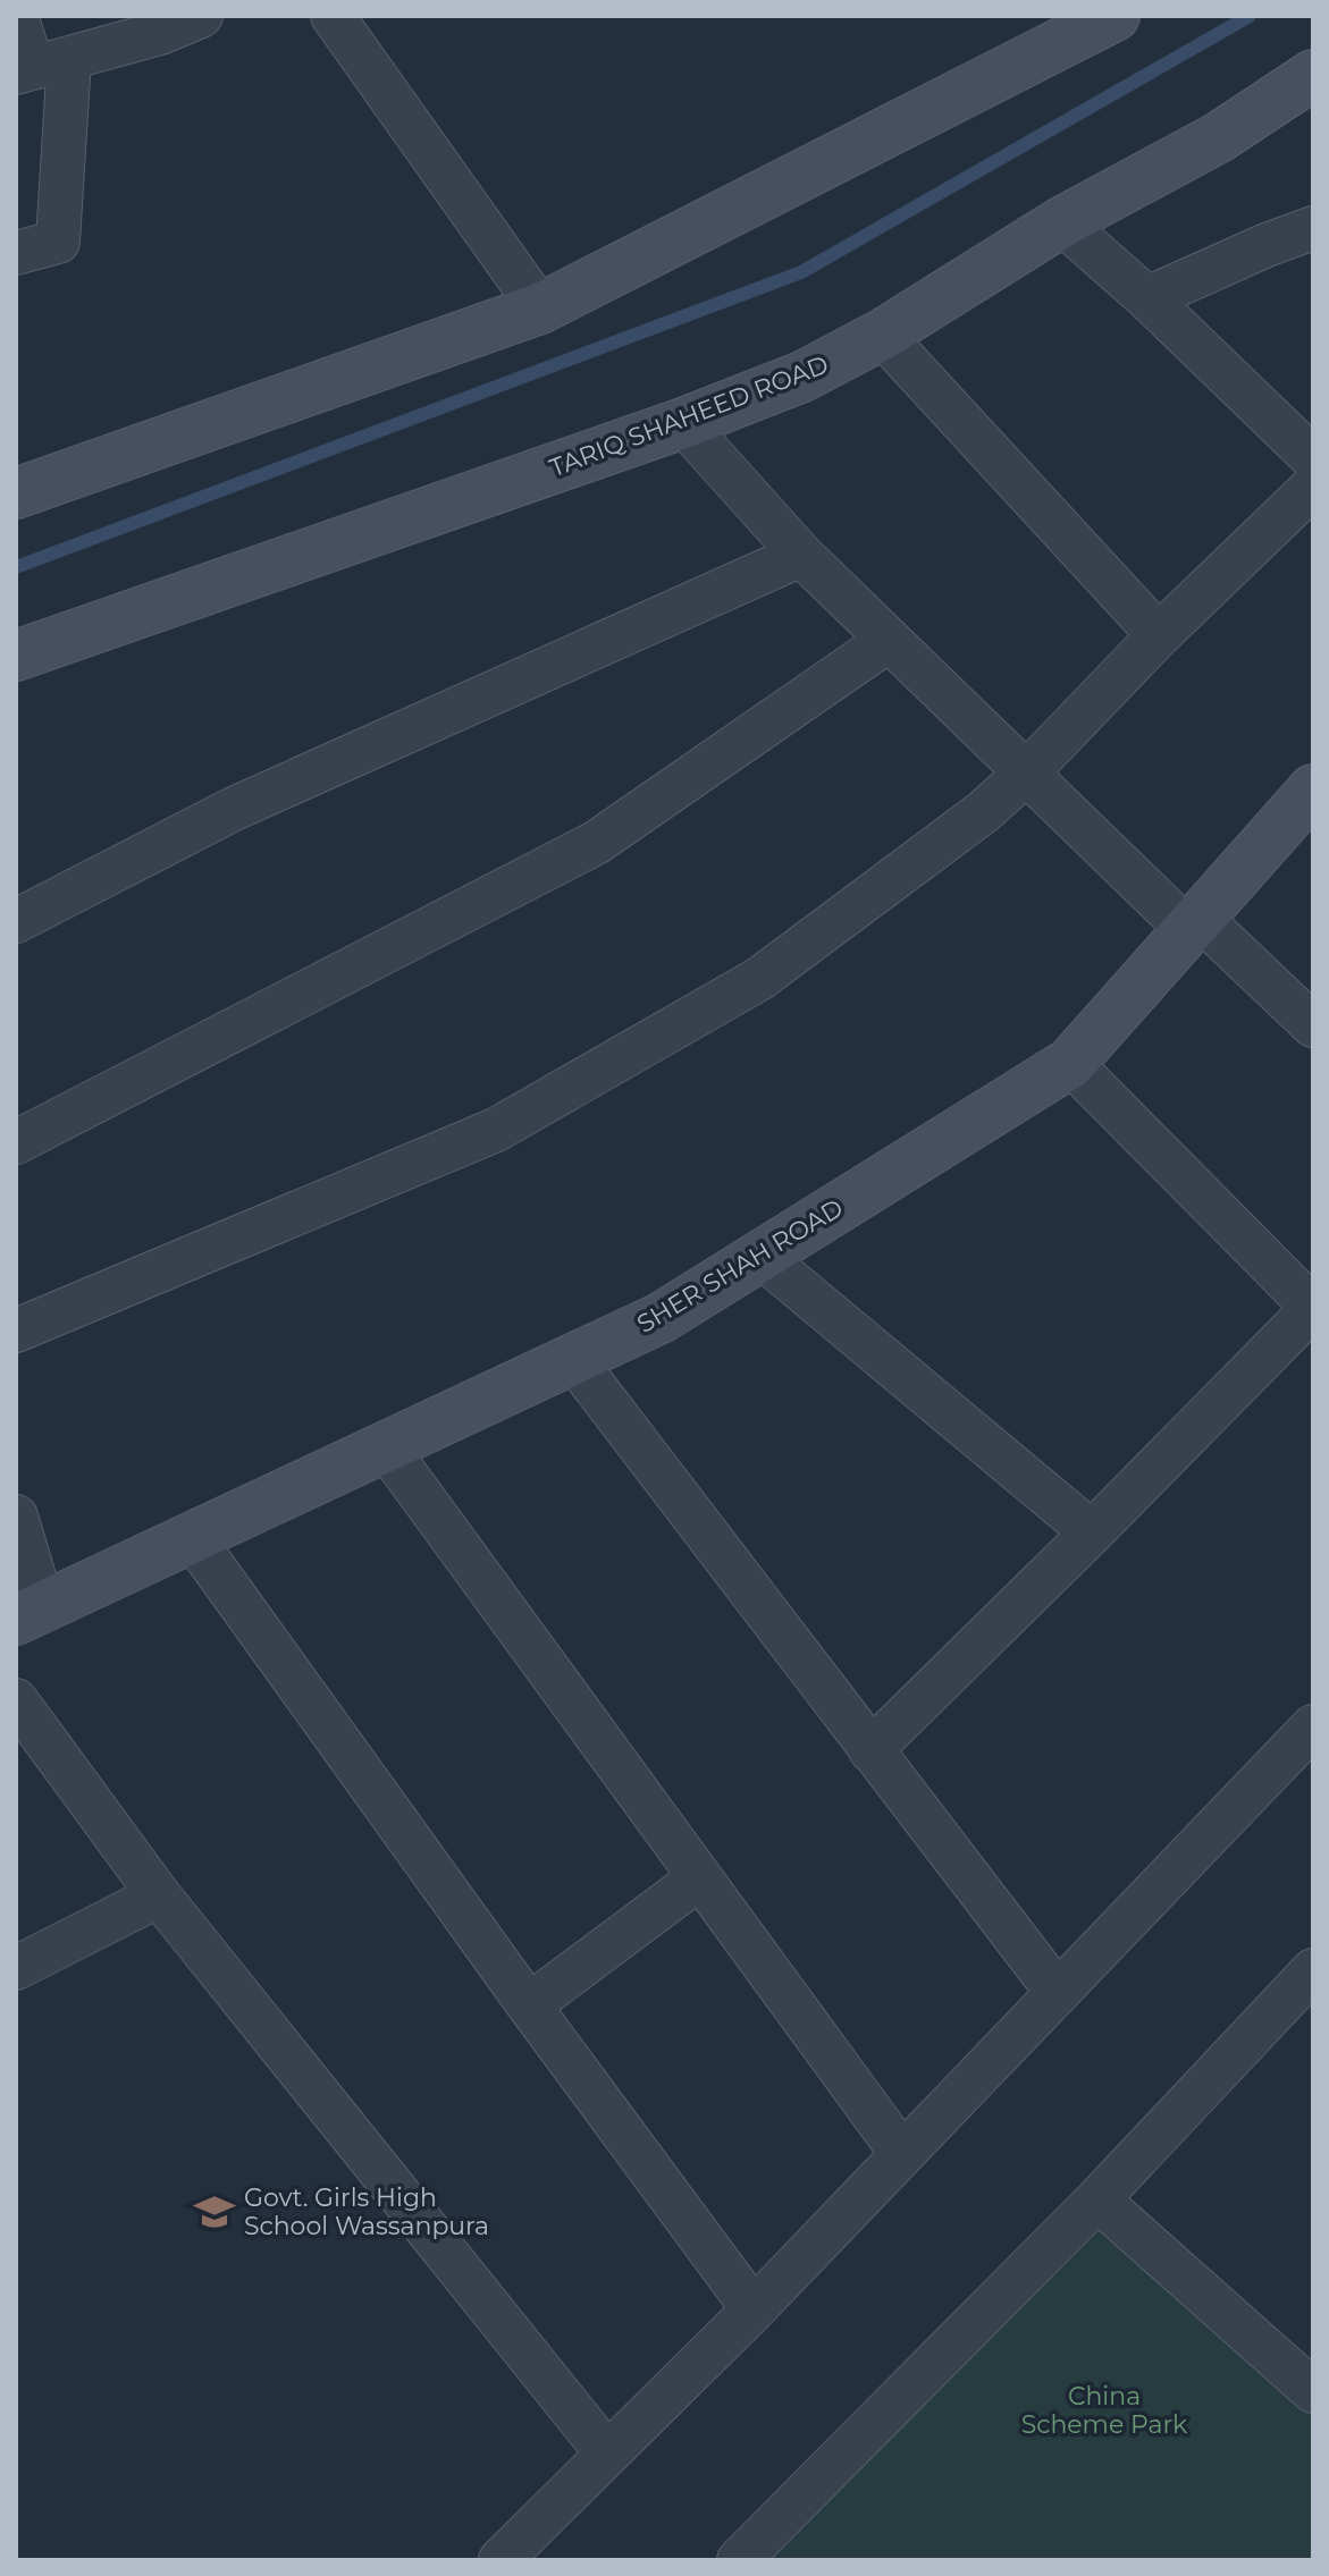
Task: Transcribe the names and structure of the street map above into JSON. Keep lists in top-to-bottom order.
{
  "streets": {
    "main road": ["TARIQ SHAHEED ROAD", "SHER SHAH ROAD"]
  },
  "parks": ["China Scheme Park"],
  "places": {
    "school or university": ["Govt. Girls High School Wassanpura"]
  }
}
